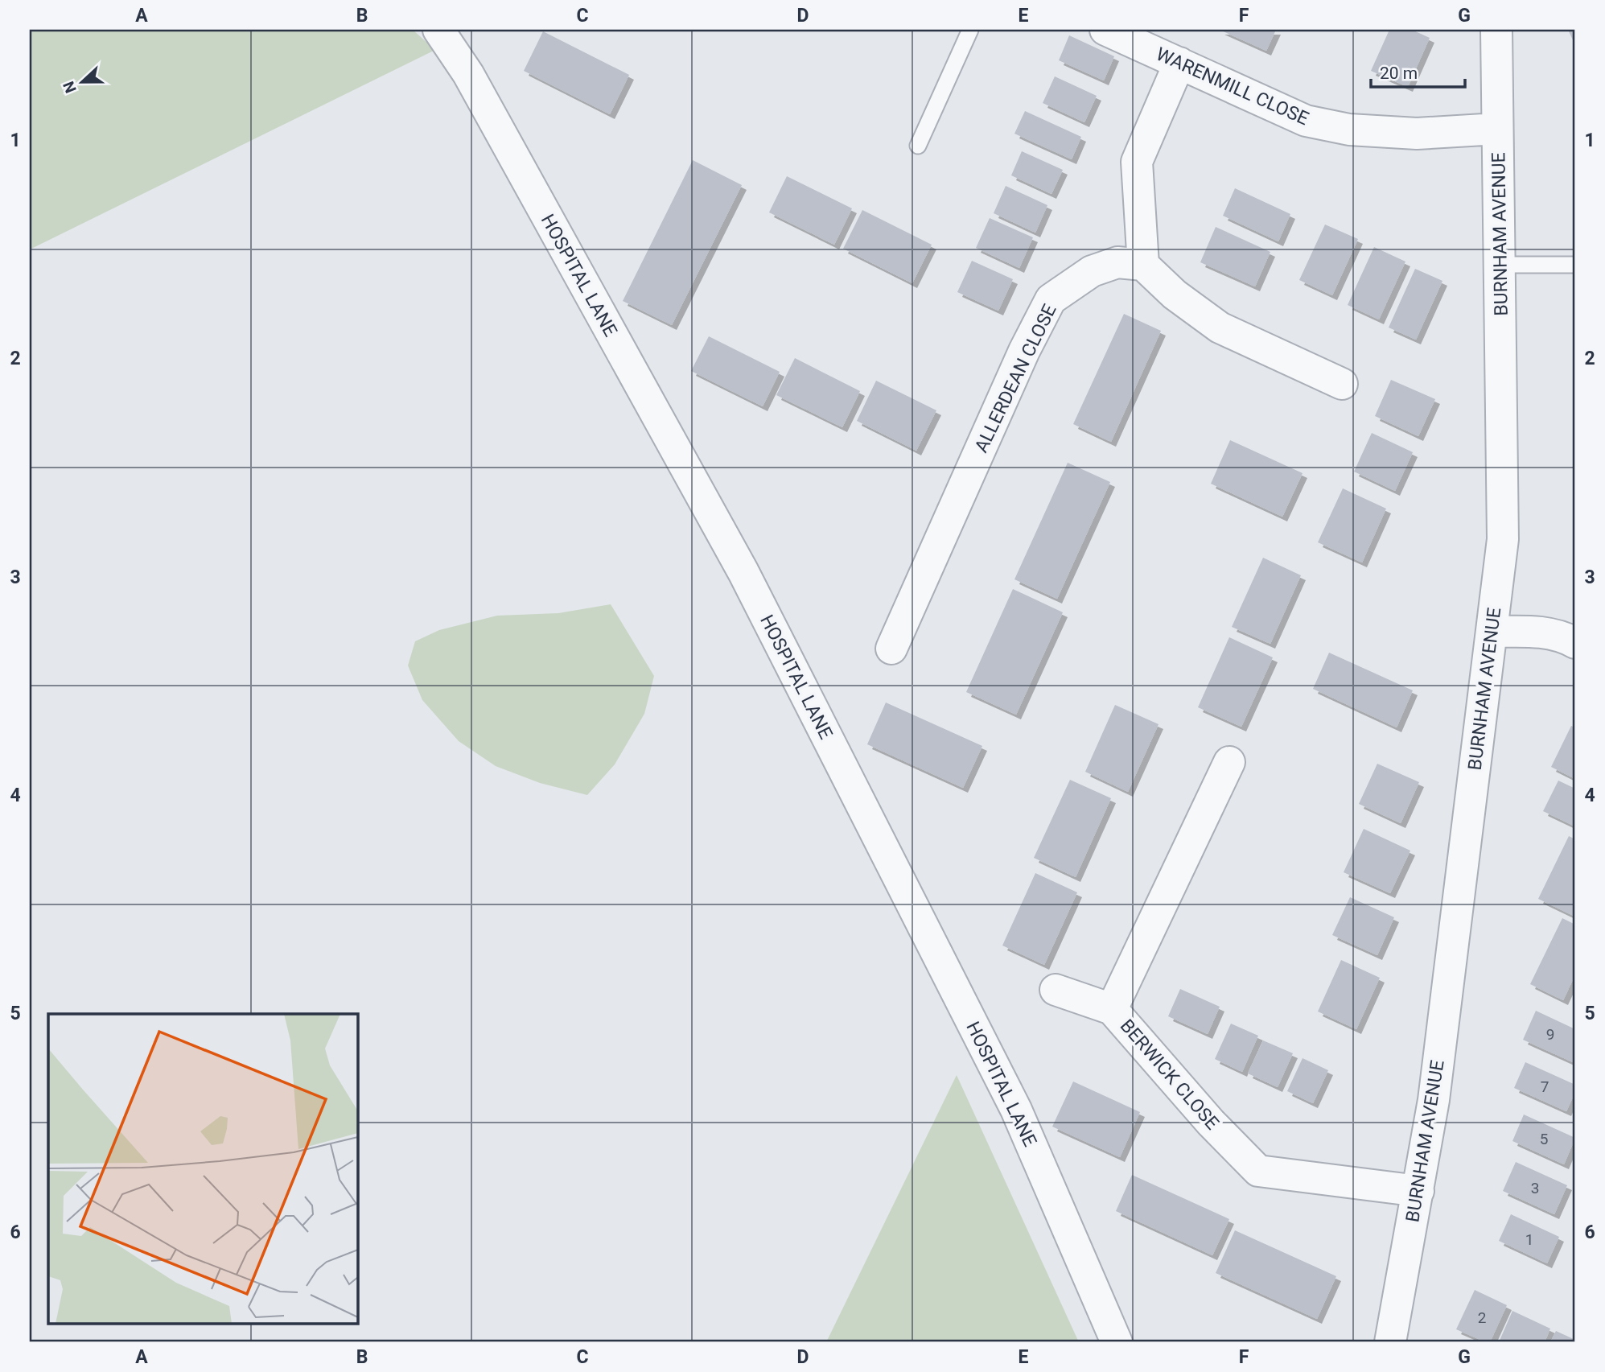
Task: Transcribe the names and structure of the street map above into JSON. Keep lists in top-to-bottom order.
{
  "streets": {
    "street": [
      "WARENMILL CLOSE",
      "BURNHAM AVENUE",
      "HOSPITAL LANE",
      "ALLERDEAN CLOSE",
      "BERWICK CLOSE"
    ]
  },
  "crossings": [
    ["WARENMILL CLOSE", "BURNHAM AVENUE"],
    ["BURNHAM AVENUE", "BERWICK CLOSE"]
  ],
  "house_numbers": [
    "9",
    "7",
    "5",
    "3",
    "1",
    "2"
  ],
  "scale_bar": "20 m",
  "north": "left",
  "grid": {
    "columns": [
      "A",
      "B",
      "C",
      "D",
      "E",
      "F",
      "G"
    ],
    "rows": [
      "1",
      "2",
      "3",
      "4",
      "5",
      "6"
    ]
  }
}
